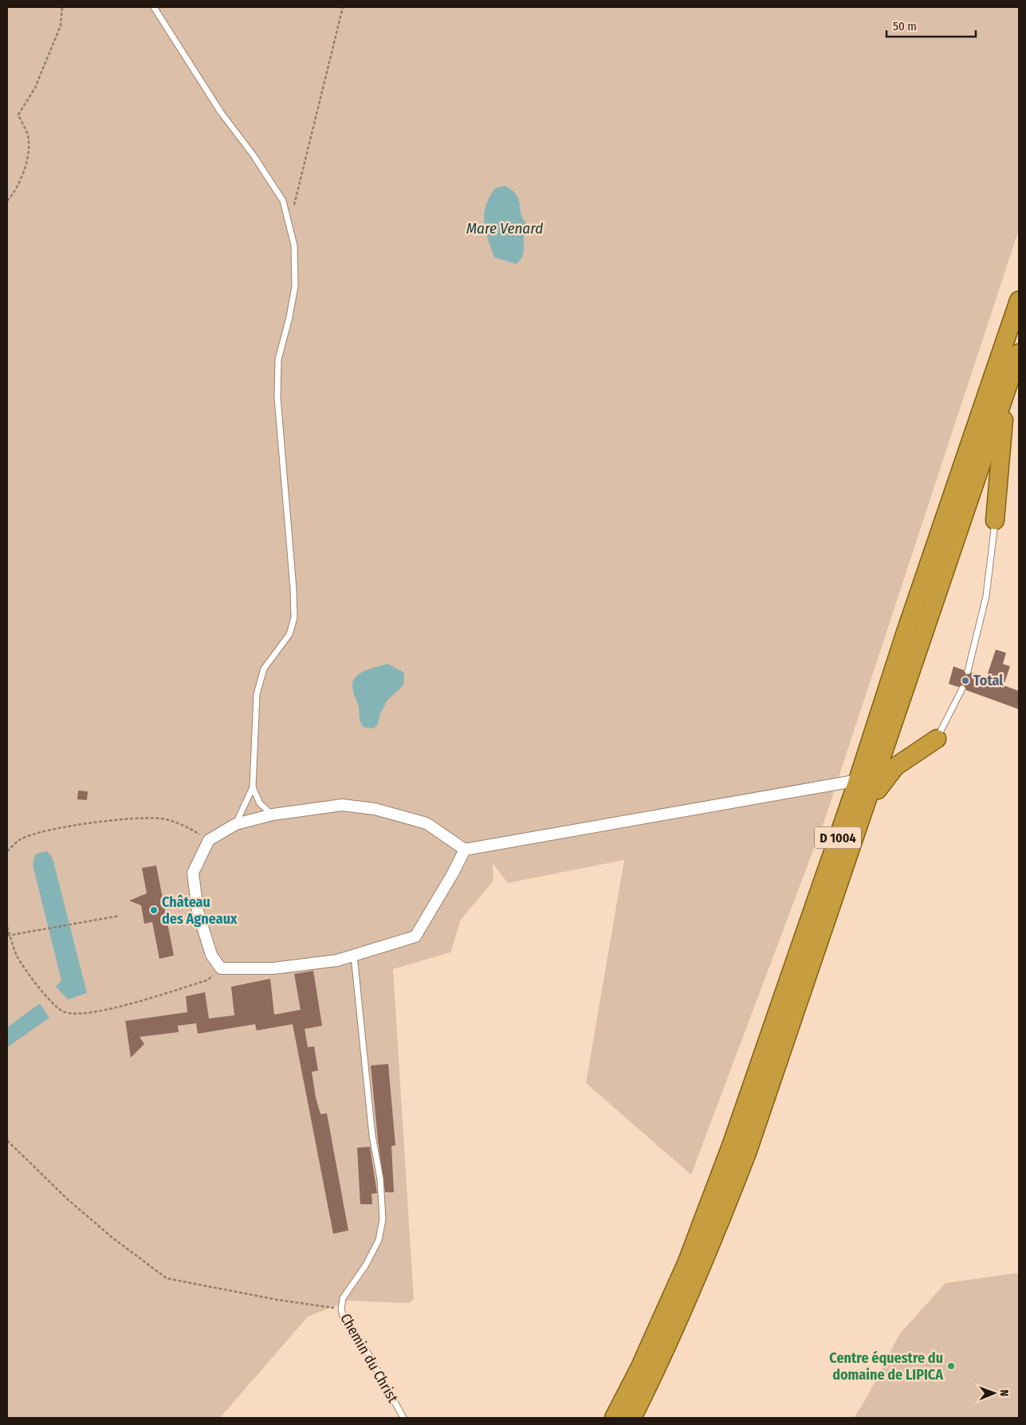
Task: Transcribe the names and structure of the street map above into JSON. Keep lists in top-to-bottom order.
{
  "streets": {
    "highway": ["D 1004"],
    "lane": ["Chemin du Christ"]
  },
  "water": ["Mare Venard"],
  "places": ["Total", "Château des Agneaux", "Centre équestre du domaine de LIPICA"],
  "scale_bar": "50 m",
  "north": "right"
}
